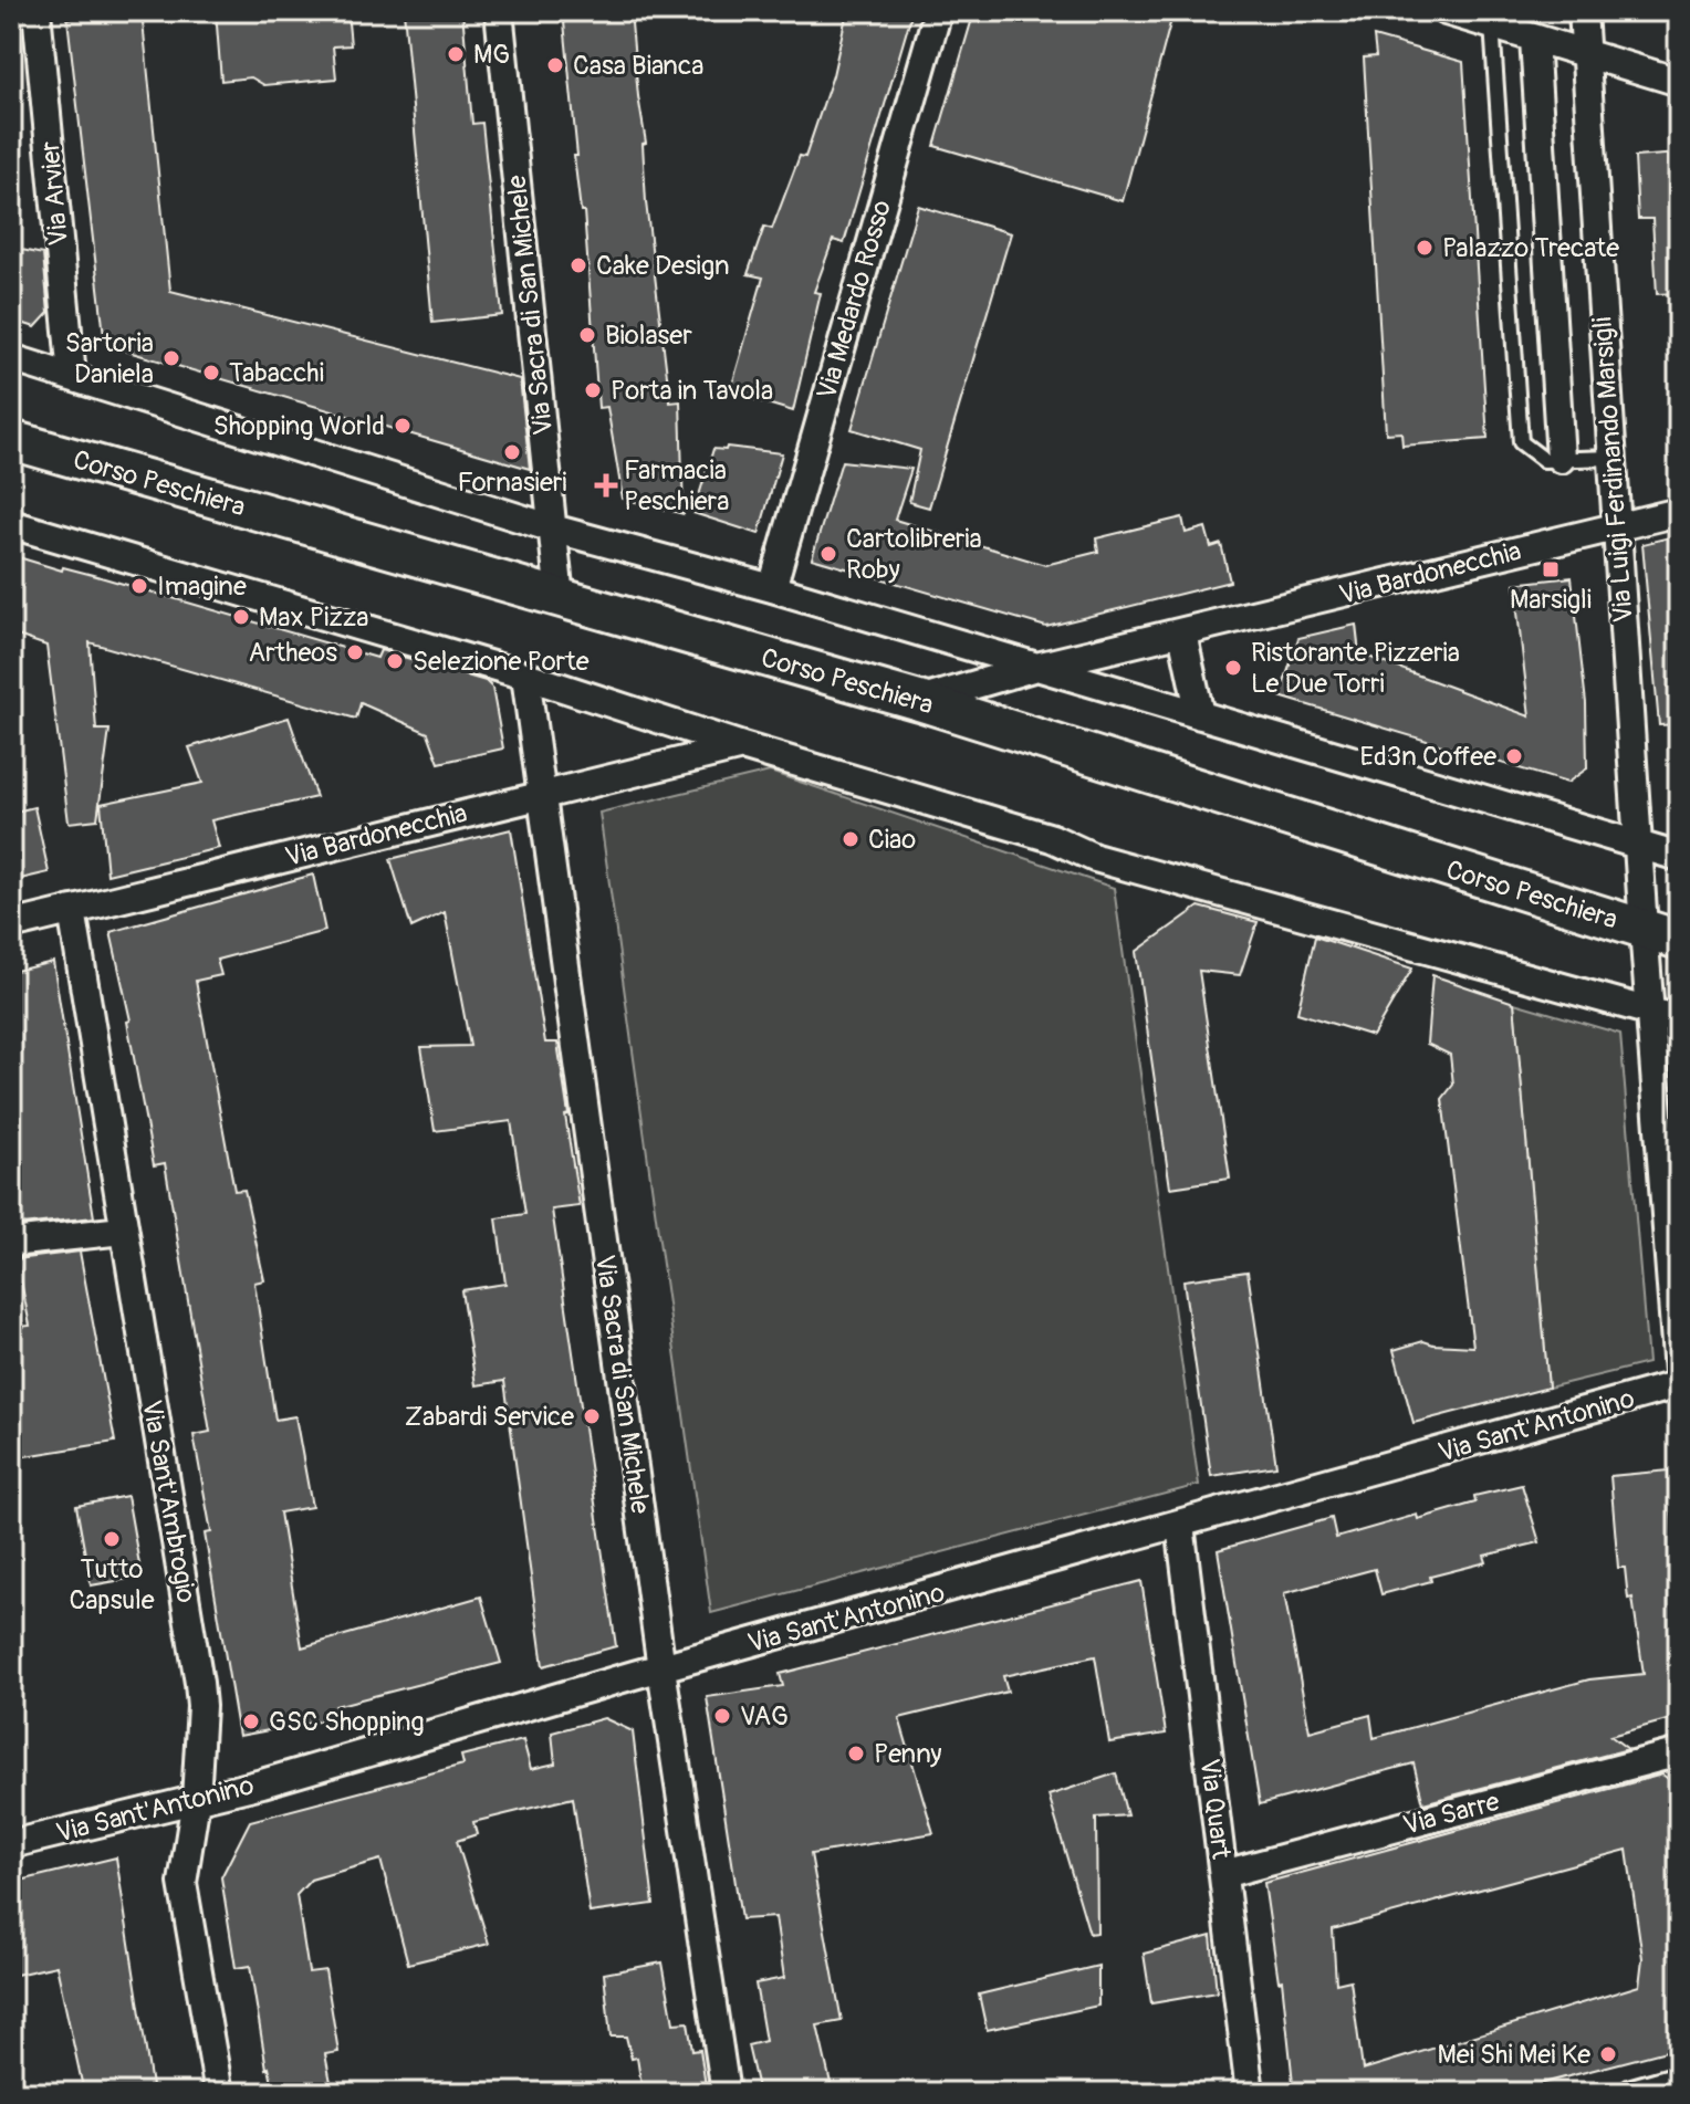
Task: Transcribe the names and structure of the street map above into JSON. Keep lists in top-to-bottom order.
{
  "streets": {
    "main road": ["Corso Peschiera"],
    "street": [
      "Via Arvier",
      "Via Medardo Rosso",
      "Via Sacra di San Michele",
      "Via Luigi Ferdinando Marsigli",
      "Via Bardonecchia",
      "Via Sant'Antonino",
      "Via Sant'Ambrogio",
      "Via Quart",
      "Via Sarre"
    ]
  },
  "crossings": [
    ["Via Sacra di San Michele", "Corso Peschiera"],
    ["Via Sacra di San Michele", "Via Bardonecchia"],
    ["Via Sacra di San Michele", "Via Sant'Antonino"],
    ["Via Luigi Ferdinando Marsigli", "Corso Peschiera"],
    ["Via Luigi Ferdinando Marsigli", "Via Bardonecchia"],
    ["Via Luigi Ferdinando Marsigli", "Via Sant'Antonino"],
    ["Corso Peschiera", "Via Bardonecchia"],
    ["Via Bardonecchia", "Via Sant'Ambrogio"],
    ["Via Sant'Antonino", "Via Sant'Ambrogio"],
    ["Via Sant'Antonino", "Via Quart"],
    ["Via Quart", "Via Sarre"]
  ],
  "places": {
    "other": [
      "MG",
      "Casa Bianca",
      "Palazzo Trecate",
      "Cake Design",
      "Biolaser",
      "Sartoria Daniela",
      "Tabacchi",
      "Porta in Tavola",
      "Shopping World",
      "Fornasieri",
      "Cartolibreria Roby",
      "Imagine",
      "Max Pizza",
      "Artheos",
      "Selezione Porte",
      "Ristorante Pizzeria Le Due Torri",
      "Ed3n Coffee",
      "Ciao",
      "Zabardi Service",
      "Tutto Capsule",
      "VAG",
      "GSC Shopping",
      "Penny",
      "Mei Shi Mei Ke"
    ],
    "health": ["Farmacia Peschiera"],
    "transit": ["Marsigli"]
  }
}
